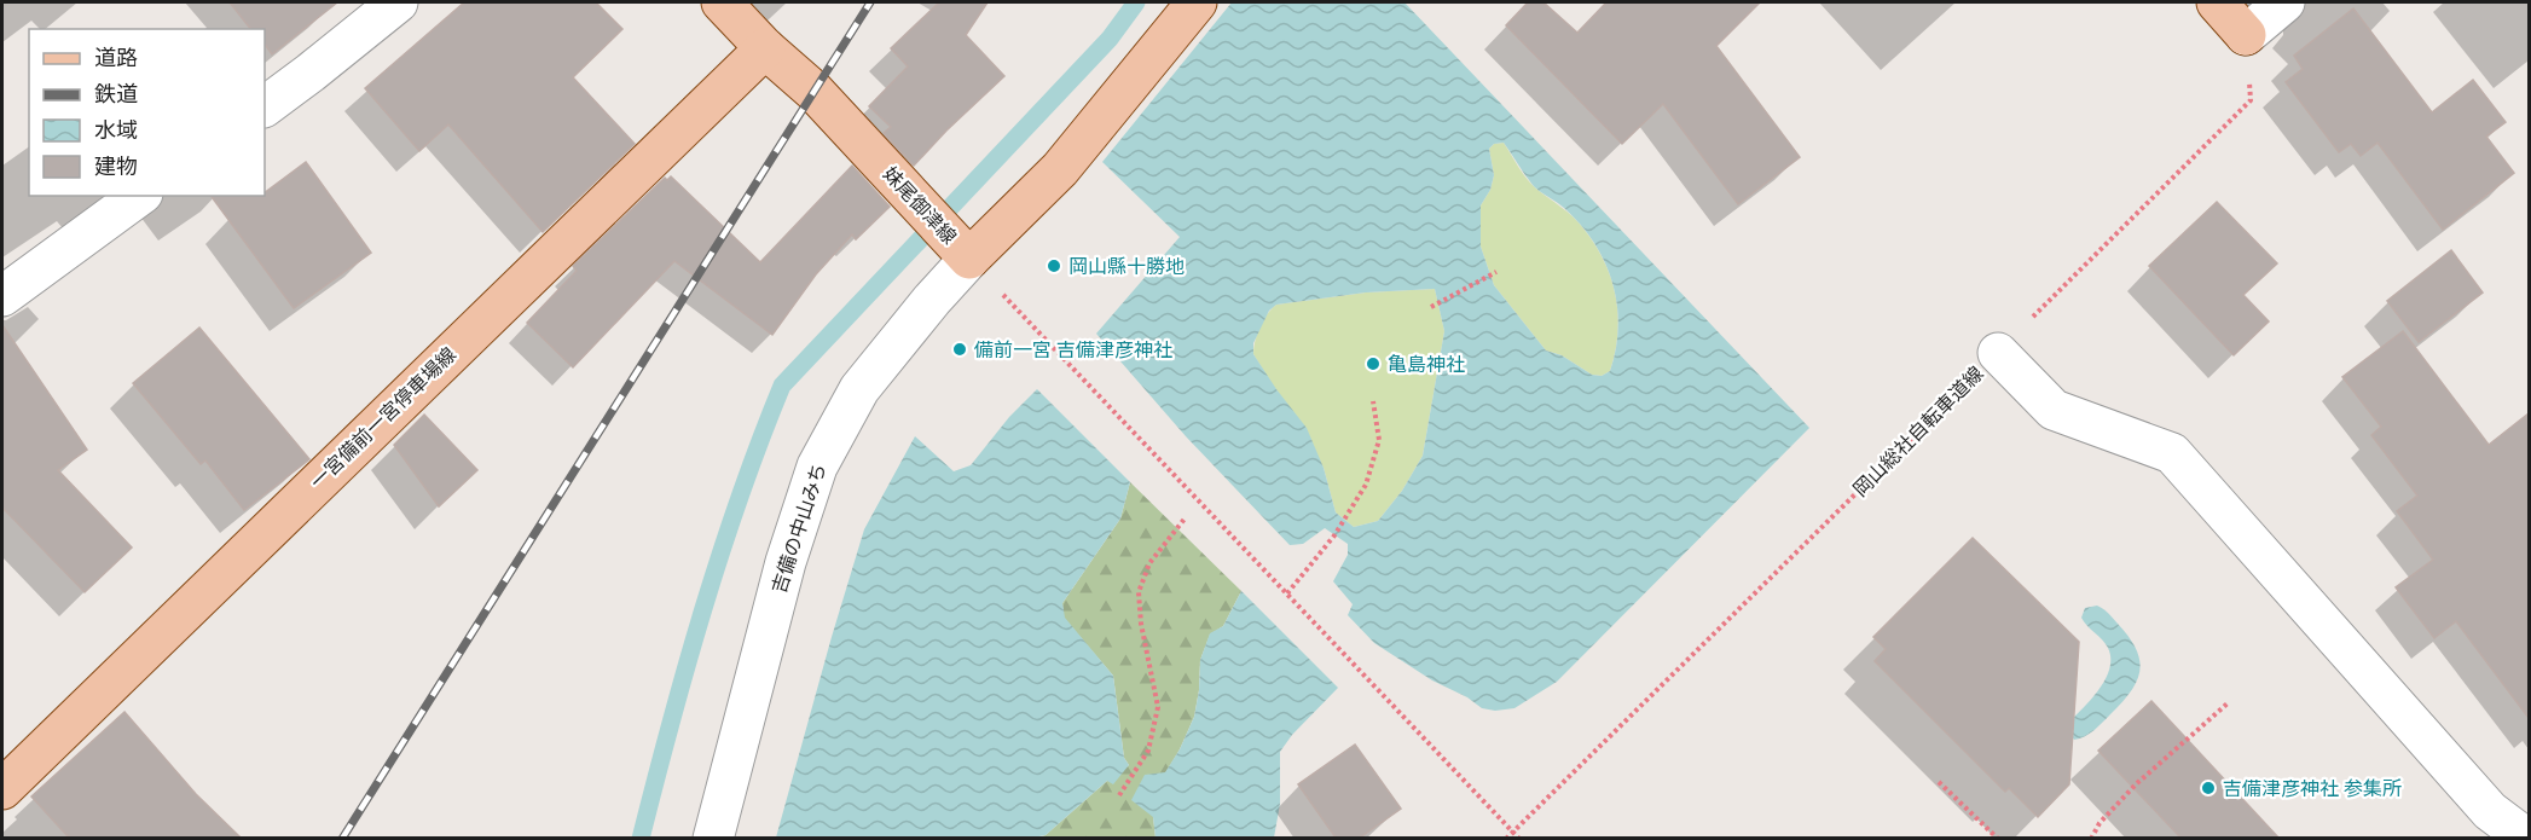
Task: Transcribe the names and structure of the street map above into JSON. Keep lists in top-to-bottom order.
{
  "streets": {
    "main road": ["妹尾御津線", "一宮備前一宮停車場線"],
    "street": ["吉備の中山みち"],
    "path": ["岡山総社自転車道線"]
  },
  "crossings": [
    ["妹尾御津線", "一宮備前一宮停車場線"],
    ["妹尾御津線", "吉備の中山みち"]
  ],
  "places": [
    "岡山縣十勝地",
    "備前一宮 吉備津彦神社",
    "亀島神社",
    "吉備津彦神社 参集所"
  ],
  "legend": [
    "道路",
    "鉄道",
    "水域",
    "建物"
  ]
}
